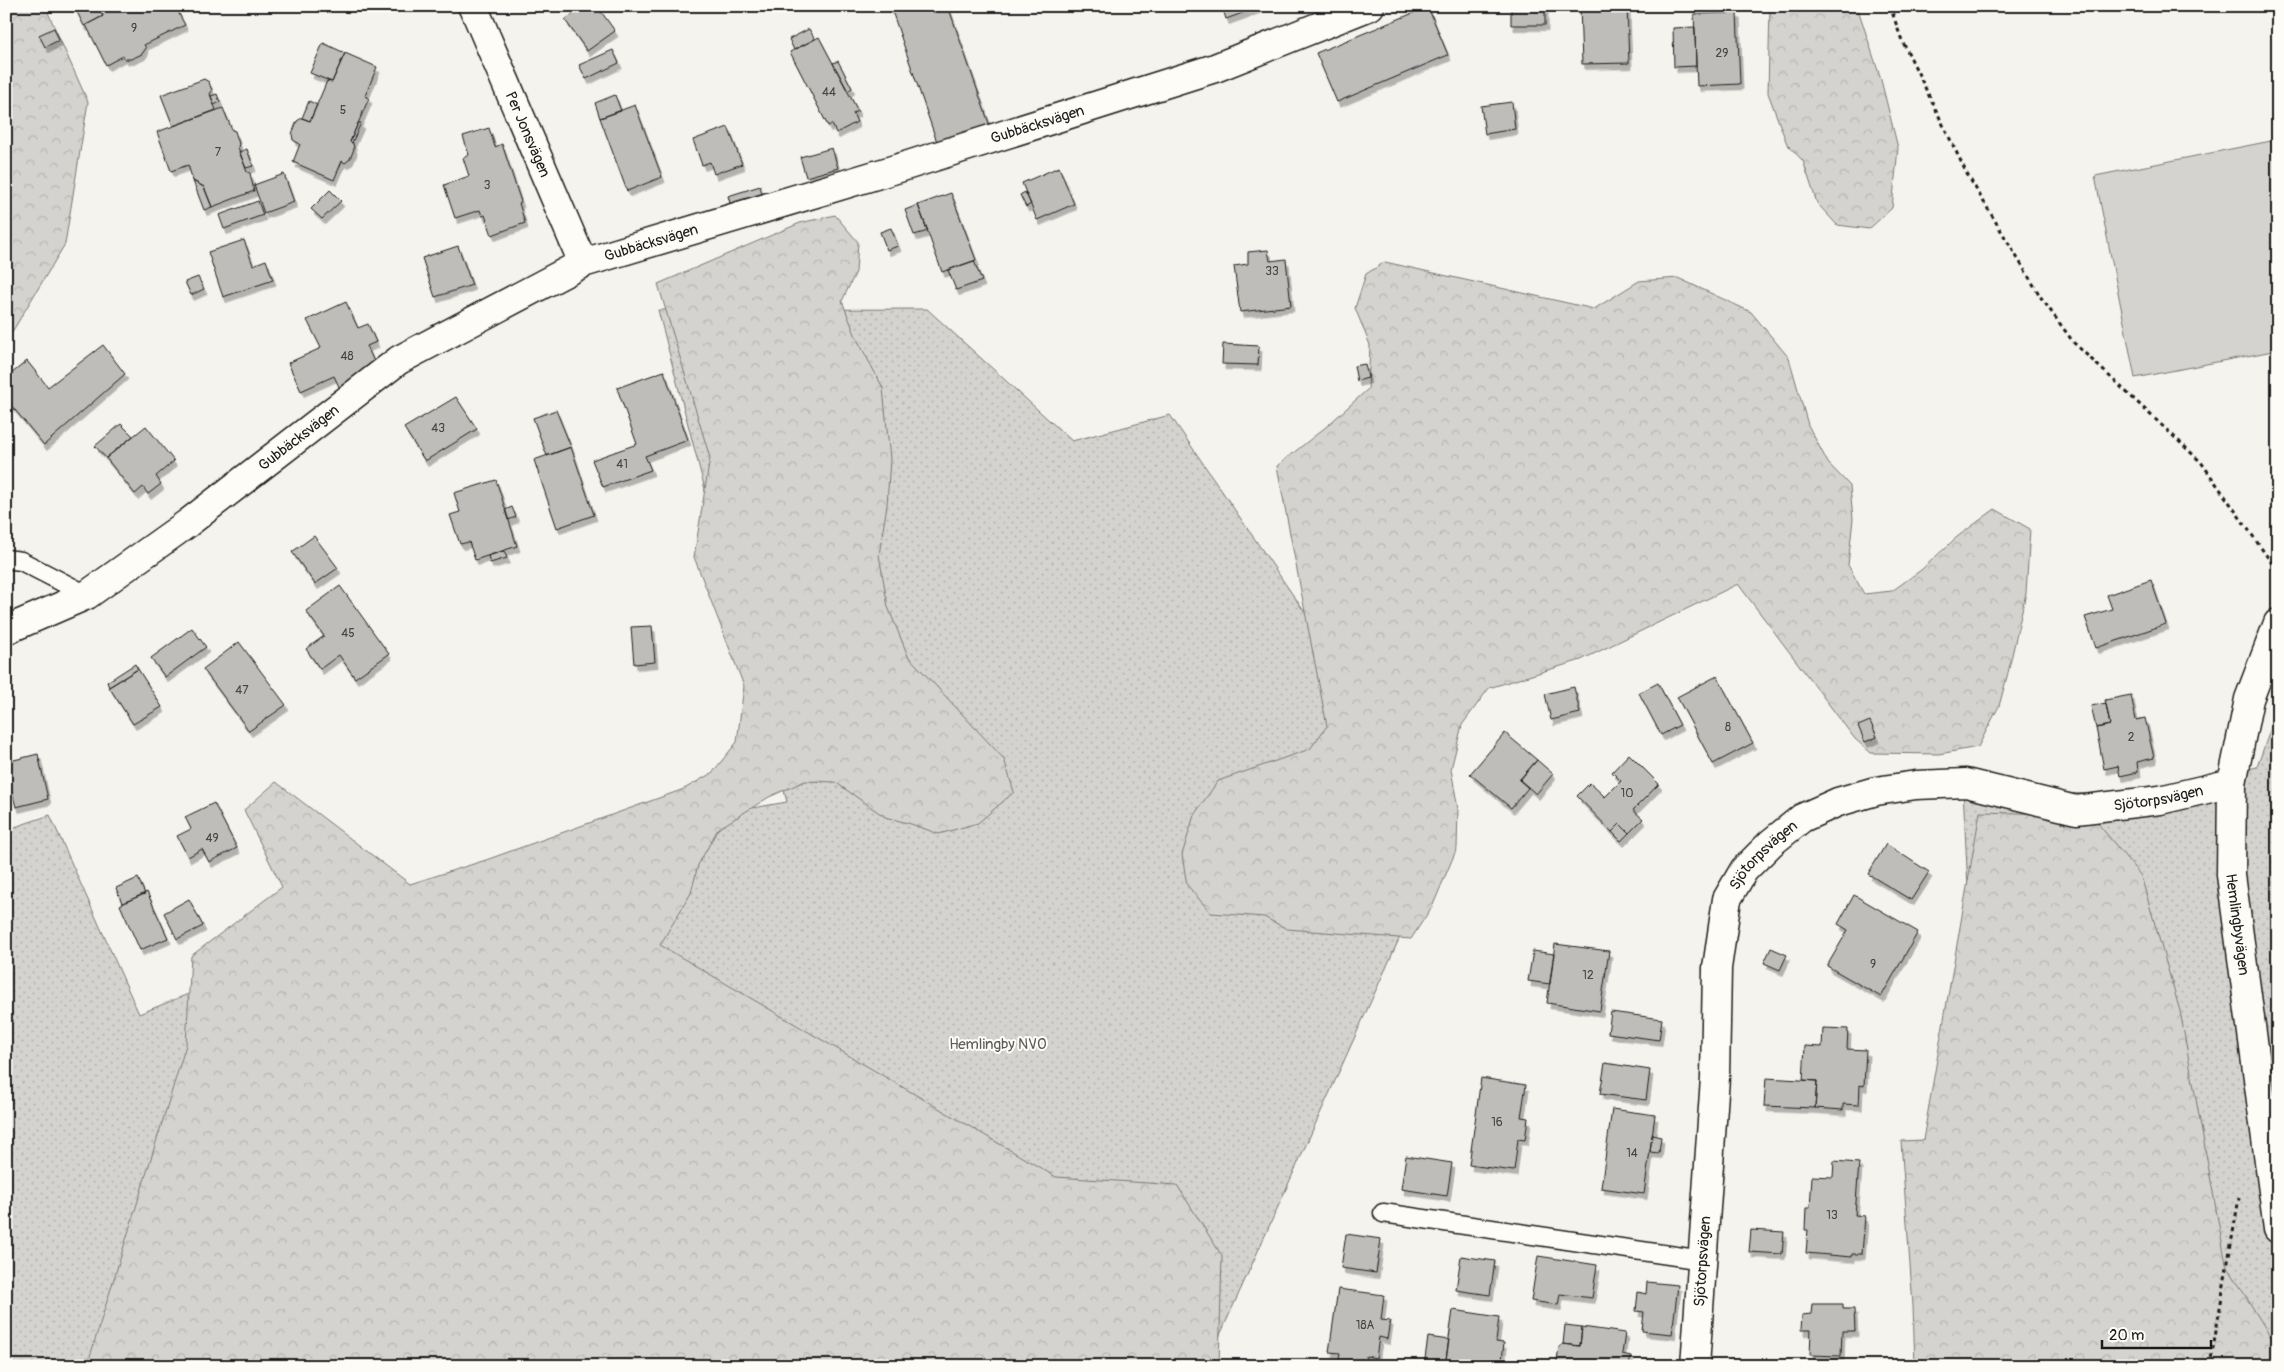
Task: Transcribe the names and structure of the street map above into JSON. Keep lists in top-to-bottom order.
{
  "streets": {
    "street": [
      "Gubbäcksvägen",
      "Per Jonsvägen",
      "Sjötorpsvägen",
      "Hemlingbyvägen"
    ]
  },
  "crossings": [
    ["Gubbäcksvägen", "Per Jonsvägen"],
    ["Sjötorpsvägen", "Hemlingbyvägen"]
  ],
  "parks": ["Hemlingby NVO"],
  "house_numbers": [
    "9",
    "29",
    "44",
    "5",
    "7",
    "3",
    "33",
    "48",
    "43",
    "41",
    "45",
    "47",
    "8",
    "2",
    "10",
    "49",
    "9",
    "12",
    "16",
    "14",
    "13",
    "18A"
  ],
  "scale_bar": "20 m"
}
